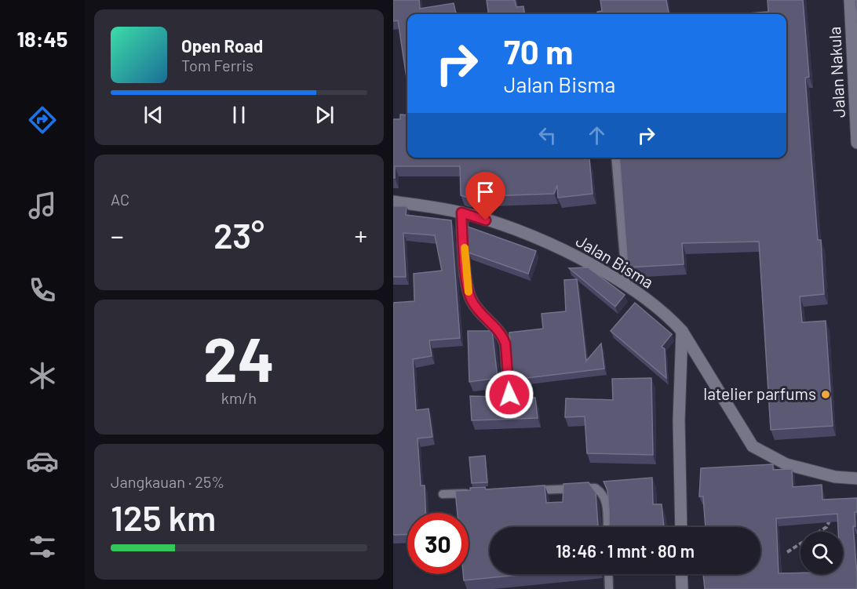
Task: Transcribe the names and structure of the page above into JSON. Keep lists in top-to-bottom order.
{
  "streets": {
    "street": ["Jalan Nakula", "Jalan Bisma"]
  },
  "places": ["latelier parfums"],
  "page": {
    "tabs": "18:45",
    "turn": ["70 m", "Jalan Bisma"],
    "song": ["Open Road", "Tom Ferris"],
    "tile": [
      "AC",
      ["24", "km/h"],
      ["Jangkauan · 25%", "125 km"]
    ],
    "heat": ["−", "23°", "+"],
    "limit": "30",
    "trip": "18:46 · 1 mnt · 80 m"
  }
}
